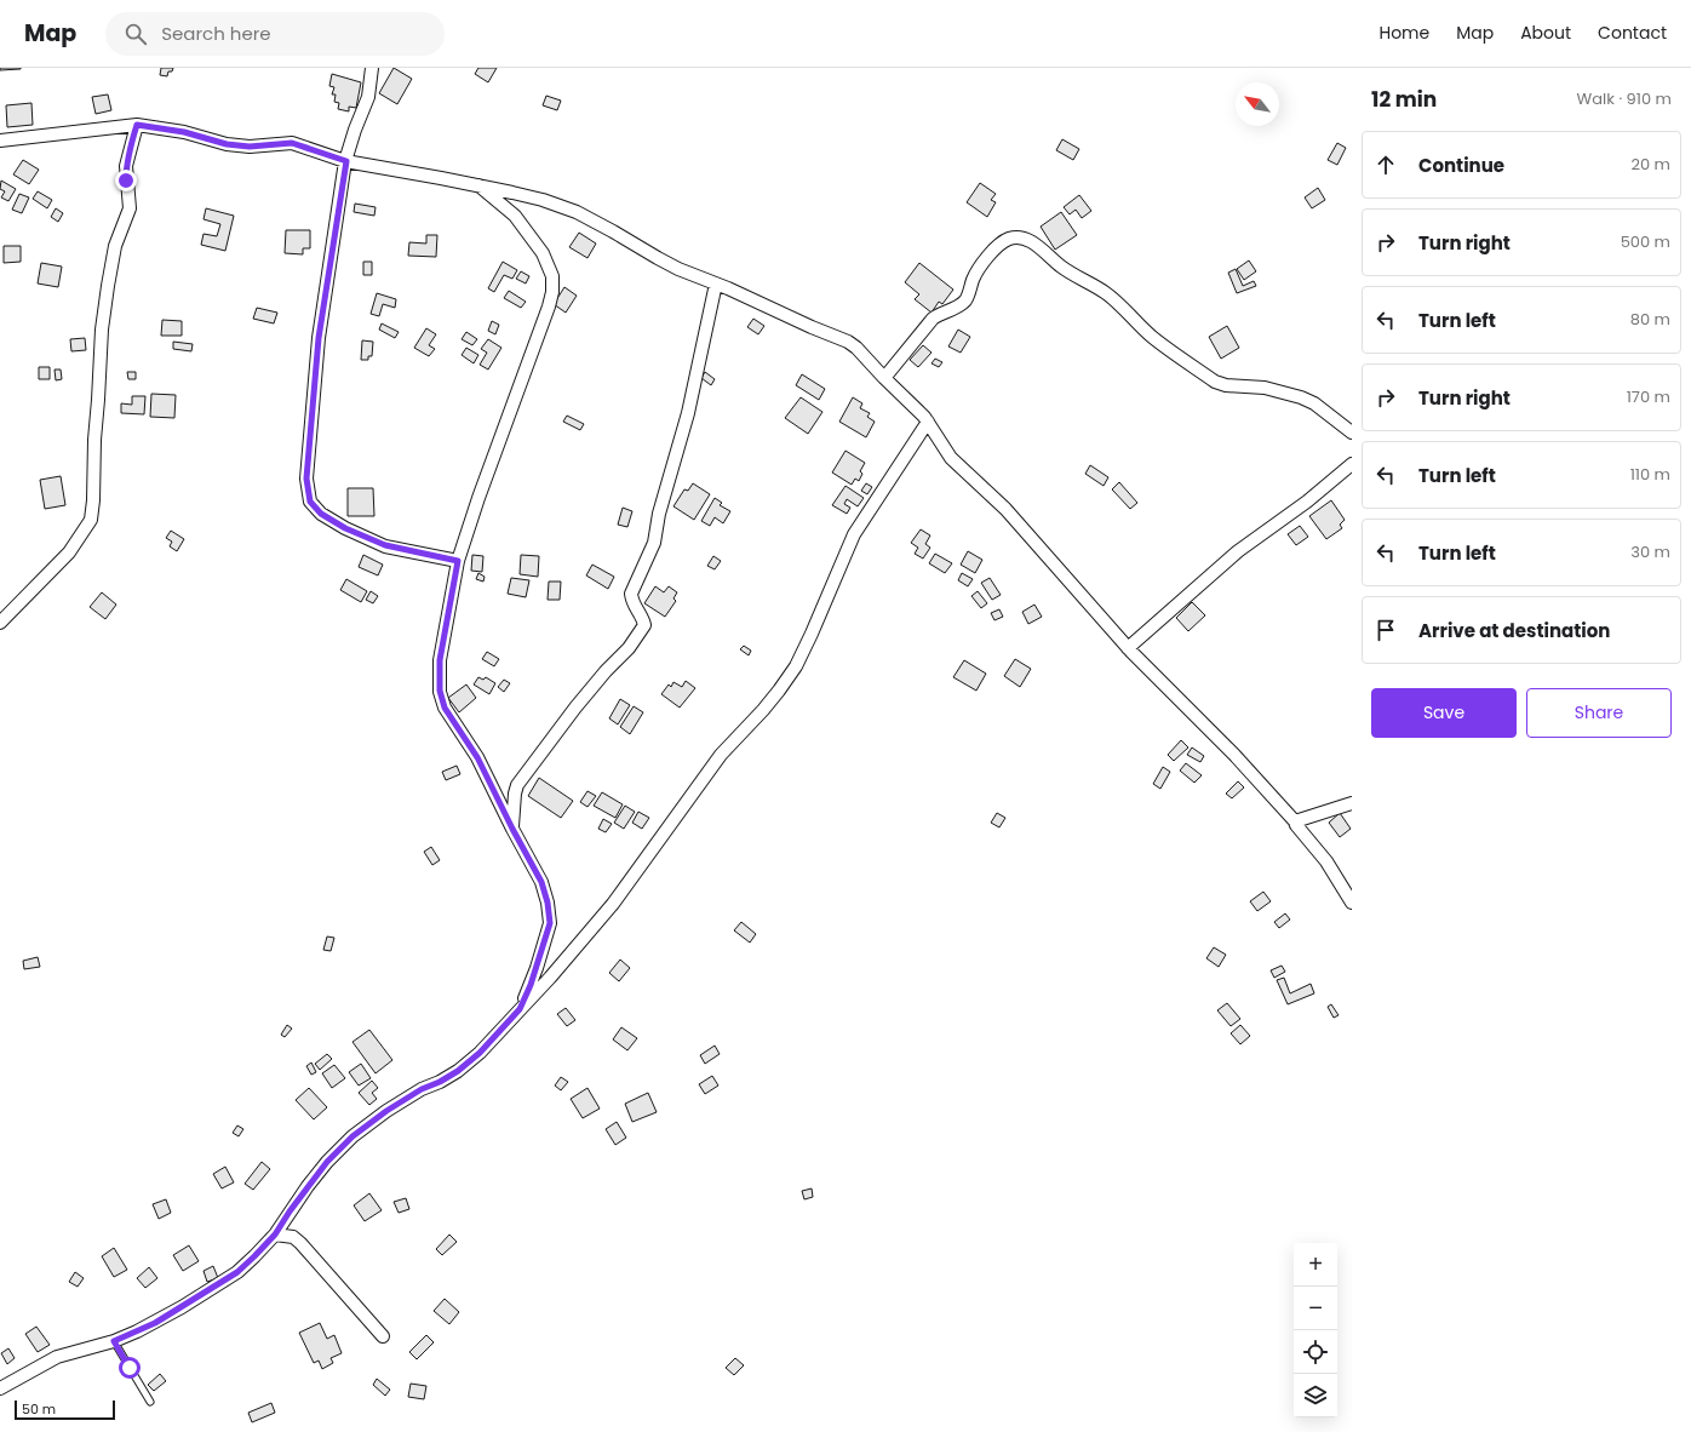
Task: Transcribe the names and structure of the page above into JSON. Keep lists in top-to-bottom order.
{
  "scale_bar": "50 m",
  "north": "top left",
  "page": {
    "header": "Map",
    "search": "Search here",
    "nav": [
      "Home",
      "Map",
      "About",
      "Contact"
    ],
    "heading": ["12 min", "Walk · 910 m"],
    "list": [
      ["Continue", "20 m"],
      ["Turn right", "500 m"],
      ["Turn left", "80 m"],
      ["Turn right", "170 m"],
      ["Turn left", "110 m"],
      ["Turn left", "30 m"],
      "Arrive at destination"
    ],
    "buttons": ["Save", "Share"],
    "map_buttons": ["+", "−"],
    "scale": "50 m"
  }
}
